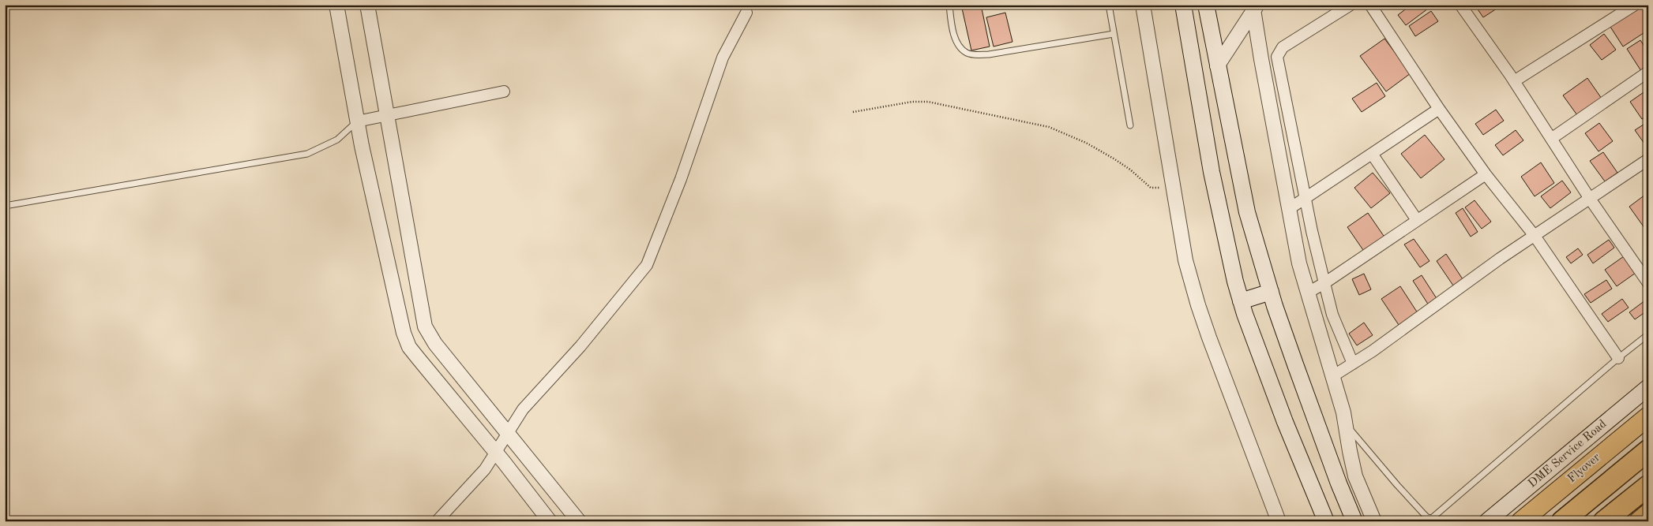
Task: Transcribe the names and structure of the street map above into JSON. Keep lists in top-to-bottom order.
{
  "streets": {
    "highway": ["Flyover"],
    "main road": ["DME Service Road"]
  }
}
